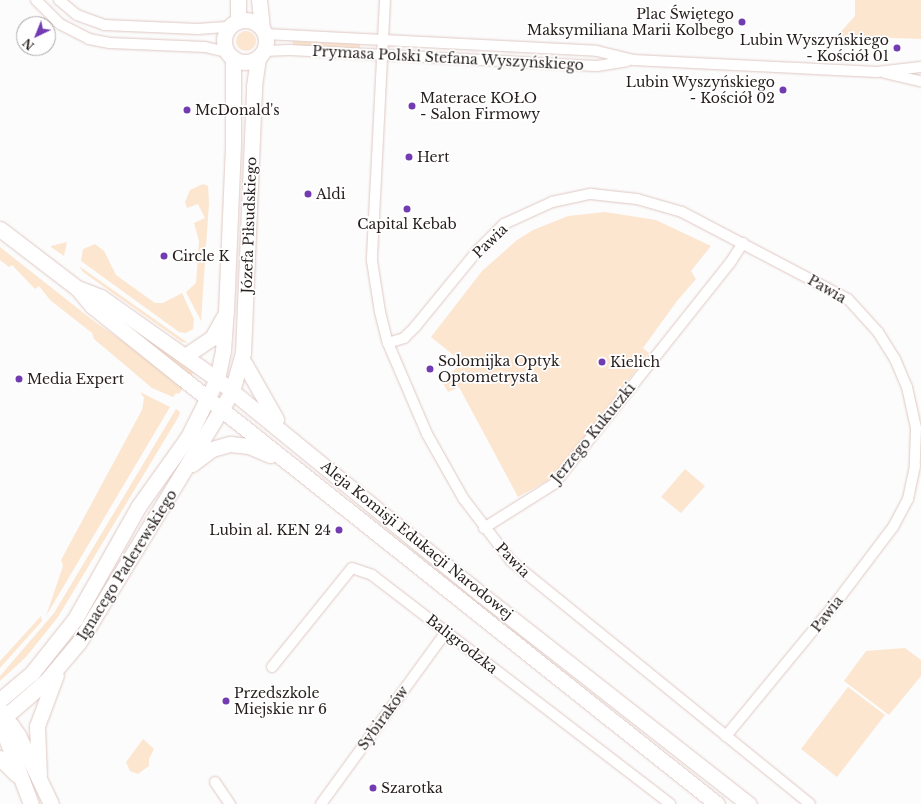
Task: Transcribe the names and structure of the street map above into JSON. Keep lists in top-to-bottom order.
{
  "streets": {
    "street": [
      "Prymasa Polski Stefana Wyszyńskiego",
      "Józefa Piłsudskiego",
      "Pawia",
      "Jerzego Kukuczki",
      "Aleja Komisji Edukacji Narodowej",
      "Ignacego Paderewskiego",
      "Baligrodzka",
      "Sybiraków"
    ]
  },
  "crossings": [
    ["Prymasa Polski Stefana Wyszyńskiego", "Józefa Piłsudskiego"],
    ["Prymasa Polski Stefana Wyszyńskiego", "Pawia"],
    ["Józefa Piłsudskiego", "Aleja Komisji Edukacji Narodowej"],
    ["Józefa Piłsudskiego", "Ignacego Paderewskiego"],
    ["Pawia", "Jerzego Kukuczki"],
    ["Aleja Komisji Edukacji Narodowej", "Ignacego Paderewskiego"],
    ["Baligrodzka", "Sybiraków"]
  ],
  "places": [
    "Plac Świętego Maksymiliana Marii Kolbego",
    "Lubin Wyszyńskiego - Kościół 01",
    "Lubin Wyszyńskiego - Kościół 02",
    "Materace KOŁO - Salon Firmowy",
    "McDonald's",
    "Hert",
    "Aldi",
    "Capital Kebab",
    "Circle K",
    "Kielich",
    "Solomijka Optyk Optometrysta",
    "Media Expert",
    "Lubin al. KEN 24",
    "Przedszkole Miejskie nr 6",
    "Szarotka"
  ],
  "north": "bottom left"
}
